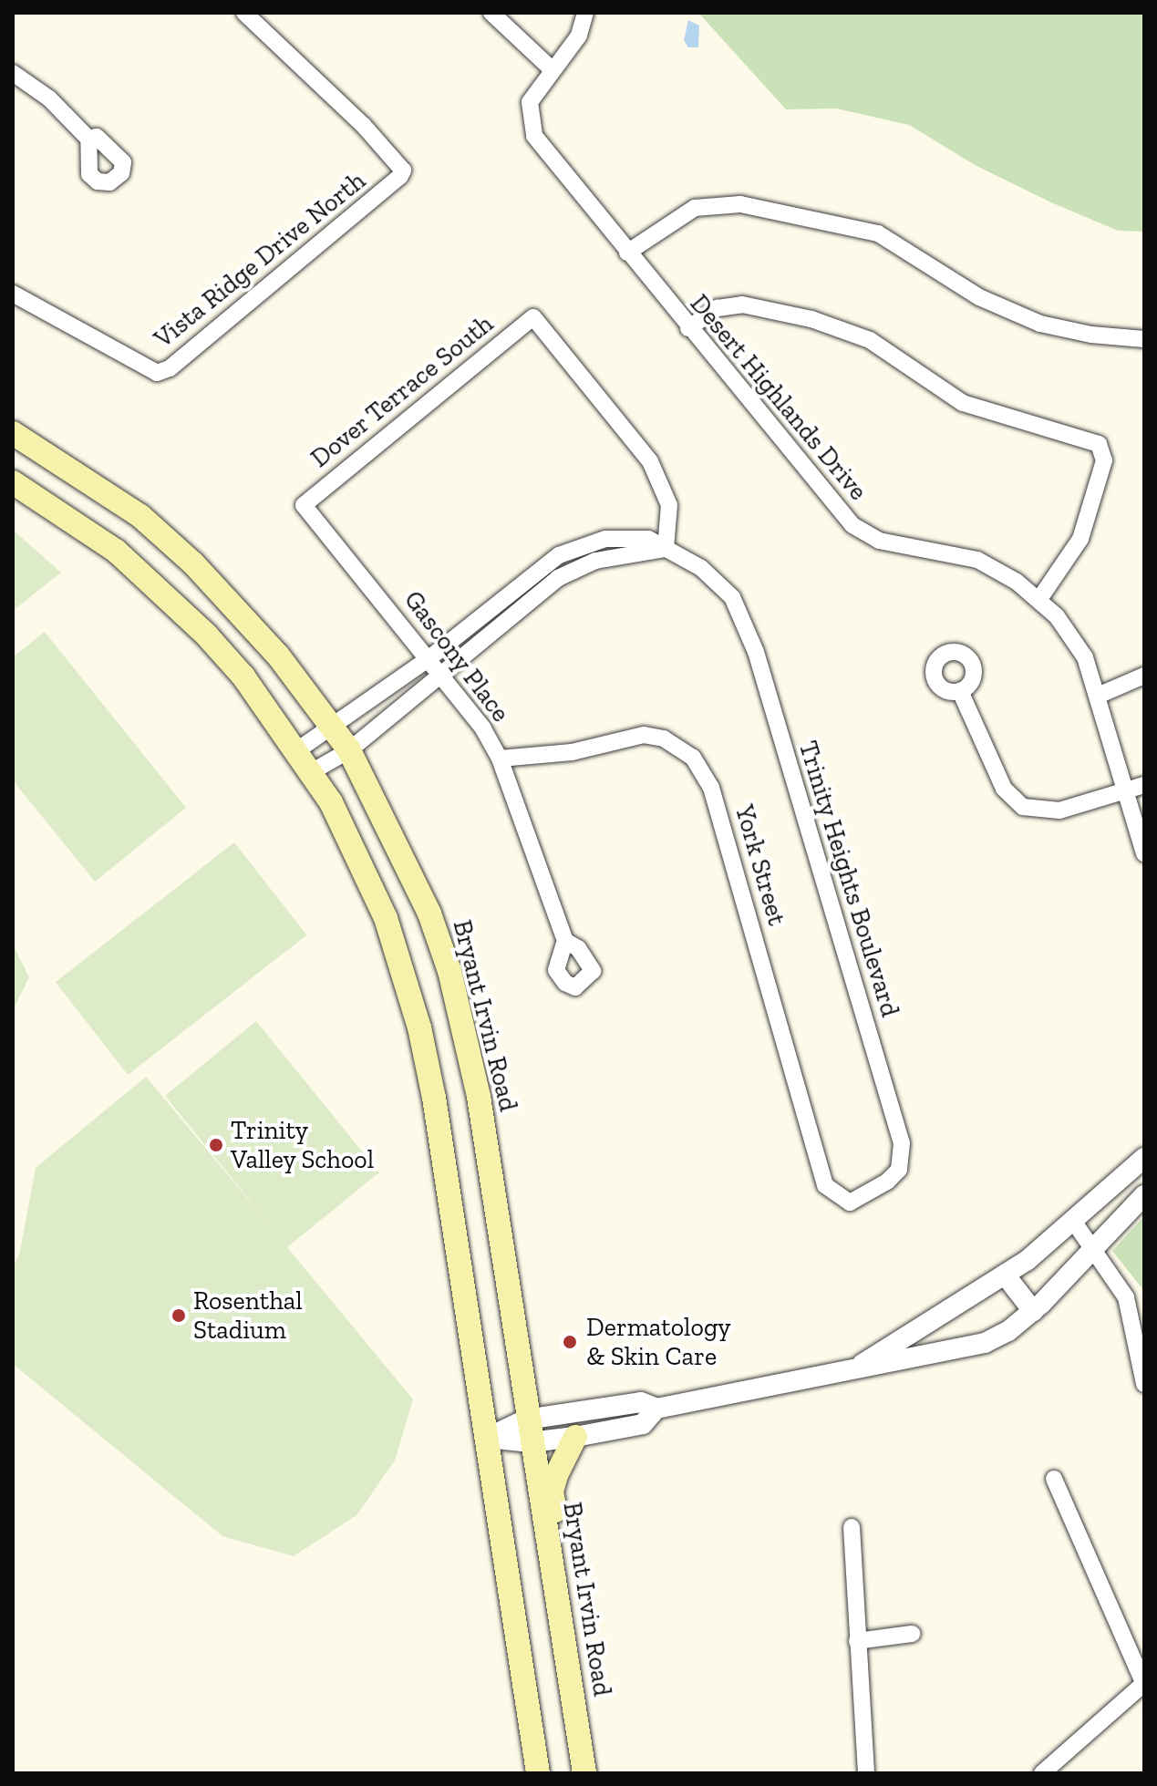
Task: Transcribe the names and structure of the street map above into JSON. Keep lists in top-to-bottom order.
{
  "streets": {
    "main road": ["Bryant Irvin Road"],
    "street": [
      "Vista Ridge Drive North",
      "Dover Terrace South",
      "Desert Highlands Drive",
      "Gascony Place",
      "York Street",
      "Trinity Heights Boulevard"
    ]
  },
  "crossings": [
    ["Dover Terrace South", "Gascony Place"],
    ["Dover Terrace South", "Trinity Heights Boulevard"],
    ["Gascony Place", "York Street"],
    ["Gascony Place", "Trinity Heights Boulevard"],
    ["York Street", "Trinity Heights Boulevard"],
    ["Trinity Heights Boulevard", "Bryant Irvin Road"]
  ],
  "places": ["Trinity Valley School", "Rosenthal Stadium", "Dermatology & Skin Care"]
}
